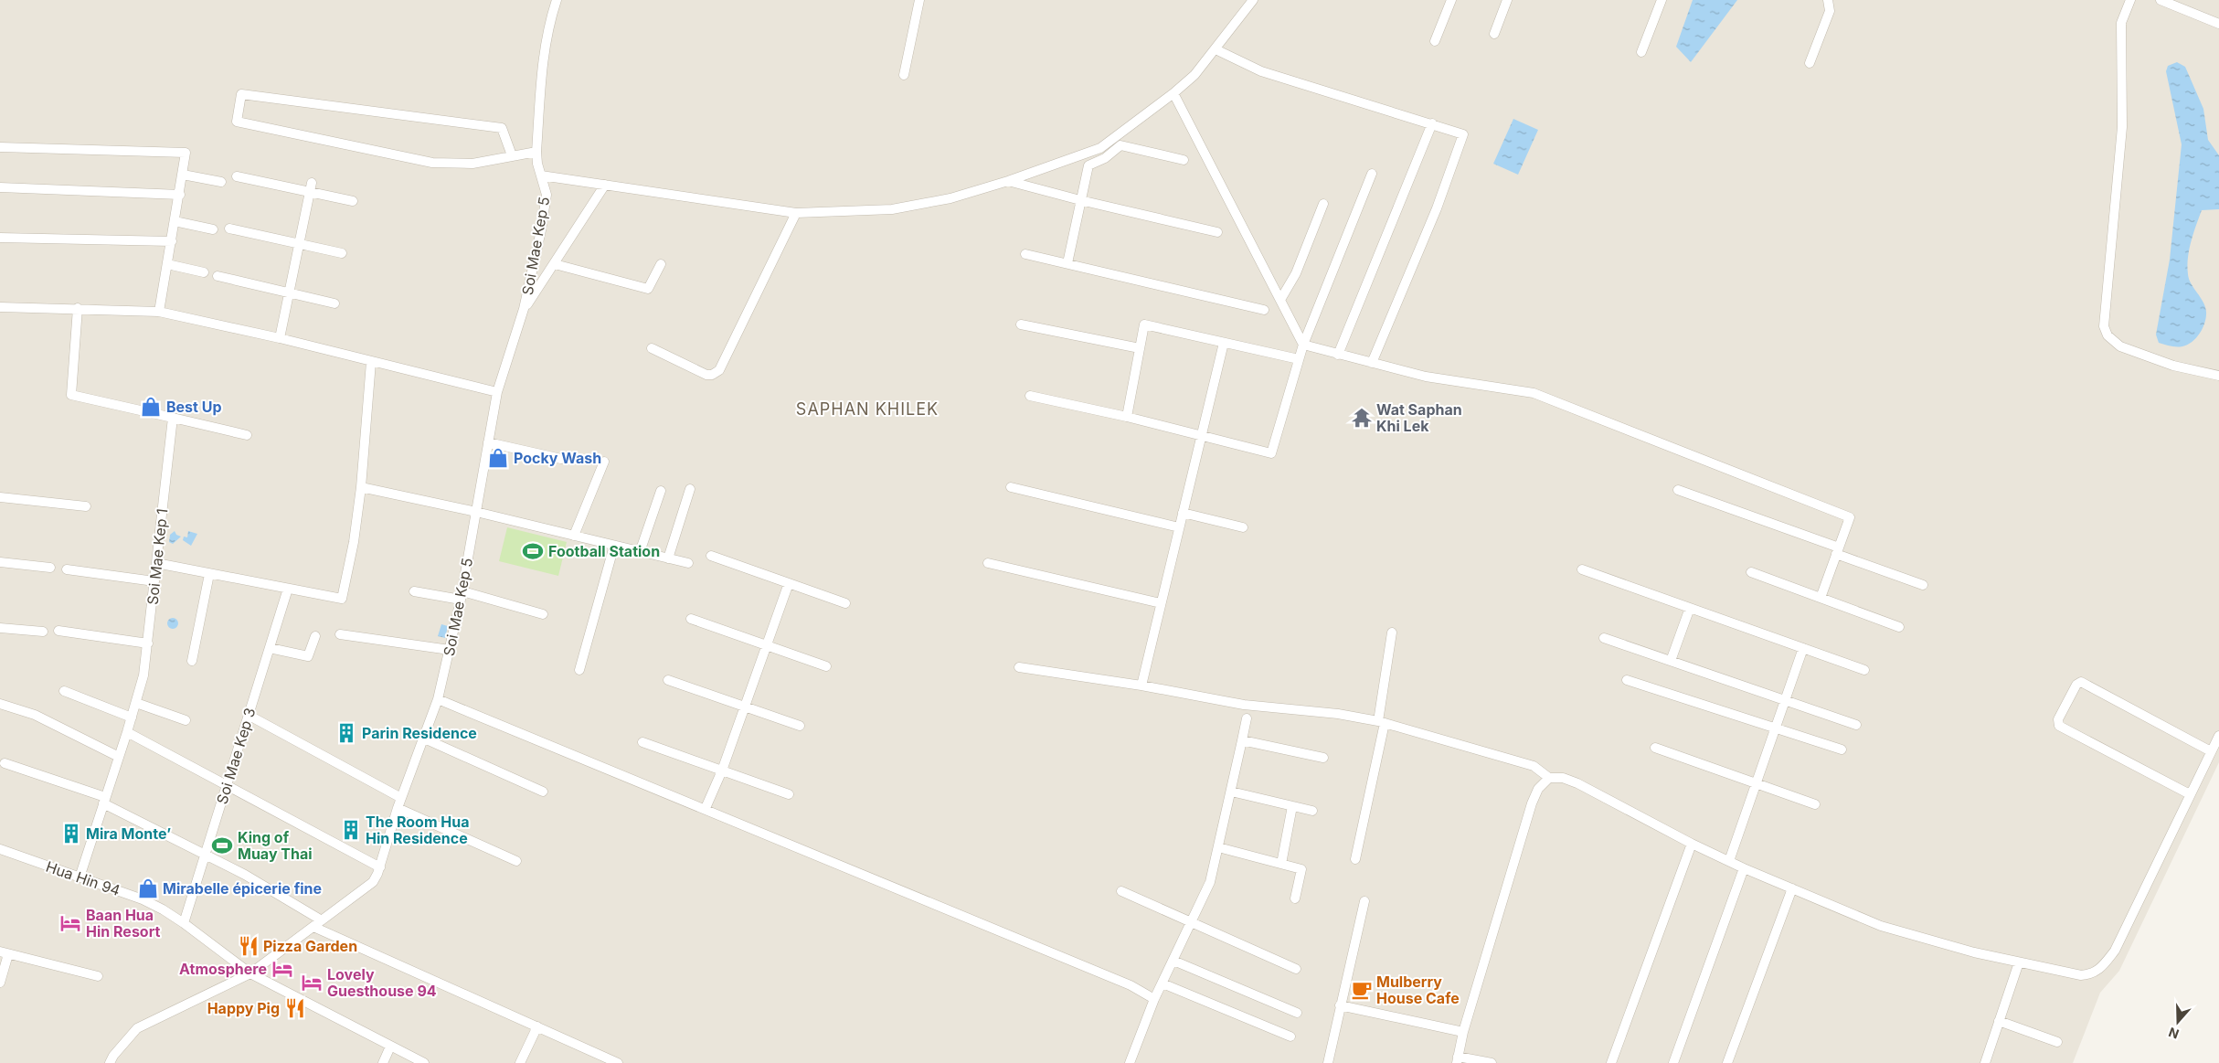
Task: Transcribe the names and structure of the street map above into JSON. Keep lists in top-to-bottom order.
{
  "streets": {
    "street": [
      "Soi Mae Kep 5",
      "Soi Mae Kep 1",
      "Soi Mae Kep 3",
      "Hua Hin 94"
    ]
  },
  "crossings": [
    ["Soi Mae Kep 5", "Hua Hin 94"],
    ["Soi Mae Kep 1", "Hua Hin 94"],
    ["Soi Mae Kep 3", "Hua Hin 94"]
  ],
  "districts": ["SAPHAN KHILEK"],
  "places": {
    "shop": ["Best Up", "Pocky Wash", "Mirabelle épicerie fine"],
    "temple": ["Wat Saphan Khi Lek"],
    "sports": ["Football Station", "King of Muay Thai"],
    "building": ["Parin Residence", "The Room Hua Hin Residence", "Mira Monte’"],
    "hotel": ["Baan Hua Hin Resort", "Atmosphere", "Lovely Guesthouse 94"],
    "restaurant": ["Pizza Garden", "Happy Pig"],
    "cafe": ["Mulberry House Cafe"]
  },
  "north": "bottom"
}
